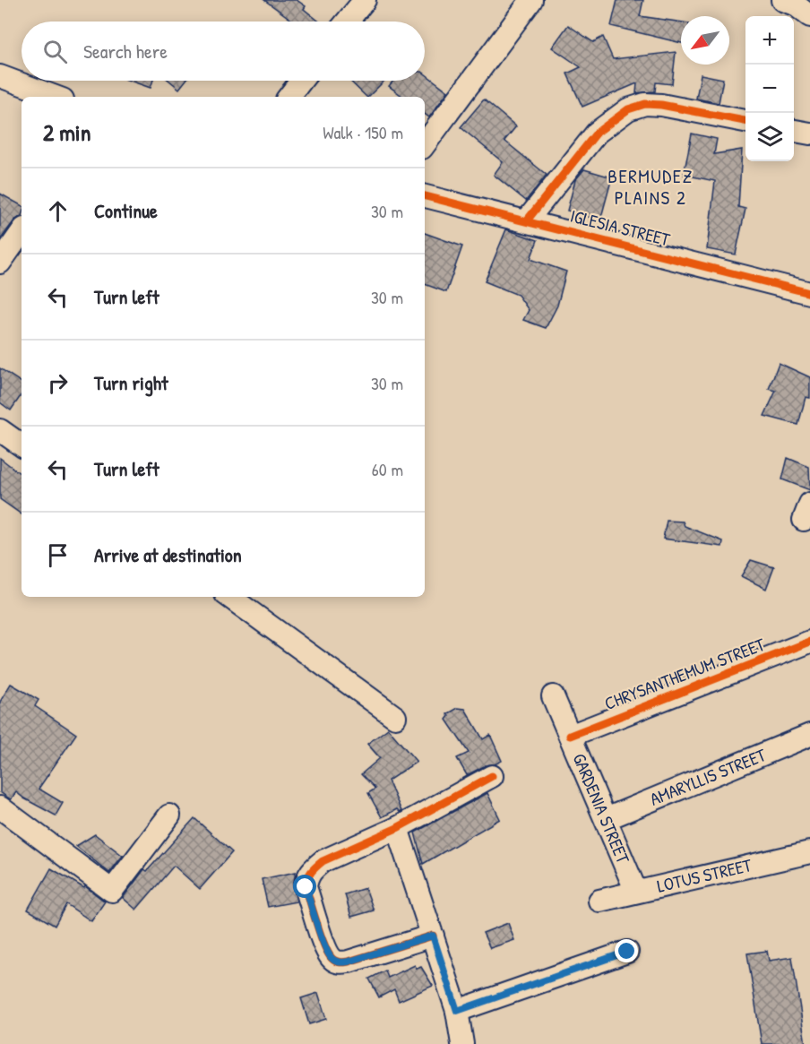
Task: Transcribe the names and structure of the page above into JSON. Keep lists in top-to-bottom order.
{
  "streets": {
    "street": [
      "IGLESIA STREET",
      "CHRYSANTHEMUM STREET",
      "AMARYLLIS STREET",
      "GARDENIA STREET",
      "LOTUS STREET"
    ]
  },
  "crossings": [
    ["CHRYSANTHEMUM STREET", "GARDENIA STREET"],
    ["AMARYLLIS STREET", "GARDENIA STREET"],
    ["GARDENIA STREET", "LOTUS STREET"]
  ],
  "districts": ["BERMUDEZ PLAINS 2"],
  "north": "bottom left",
  "page": {
    "map_buttons": ["+", "−"],
    "search": "Search here",
    "heading": ["2 min", "Walk · 150 m"],
    "list": [
      ["Continue", "30 m"],
      ["Turn left", "30 m"],
      ["Turn right", "30 m"],
      ["Turn left", "60 m"],
      "Arrive at destination"
    ]
  }
}
